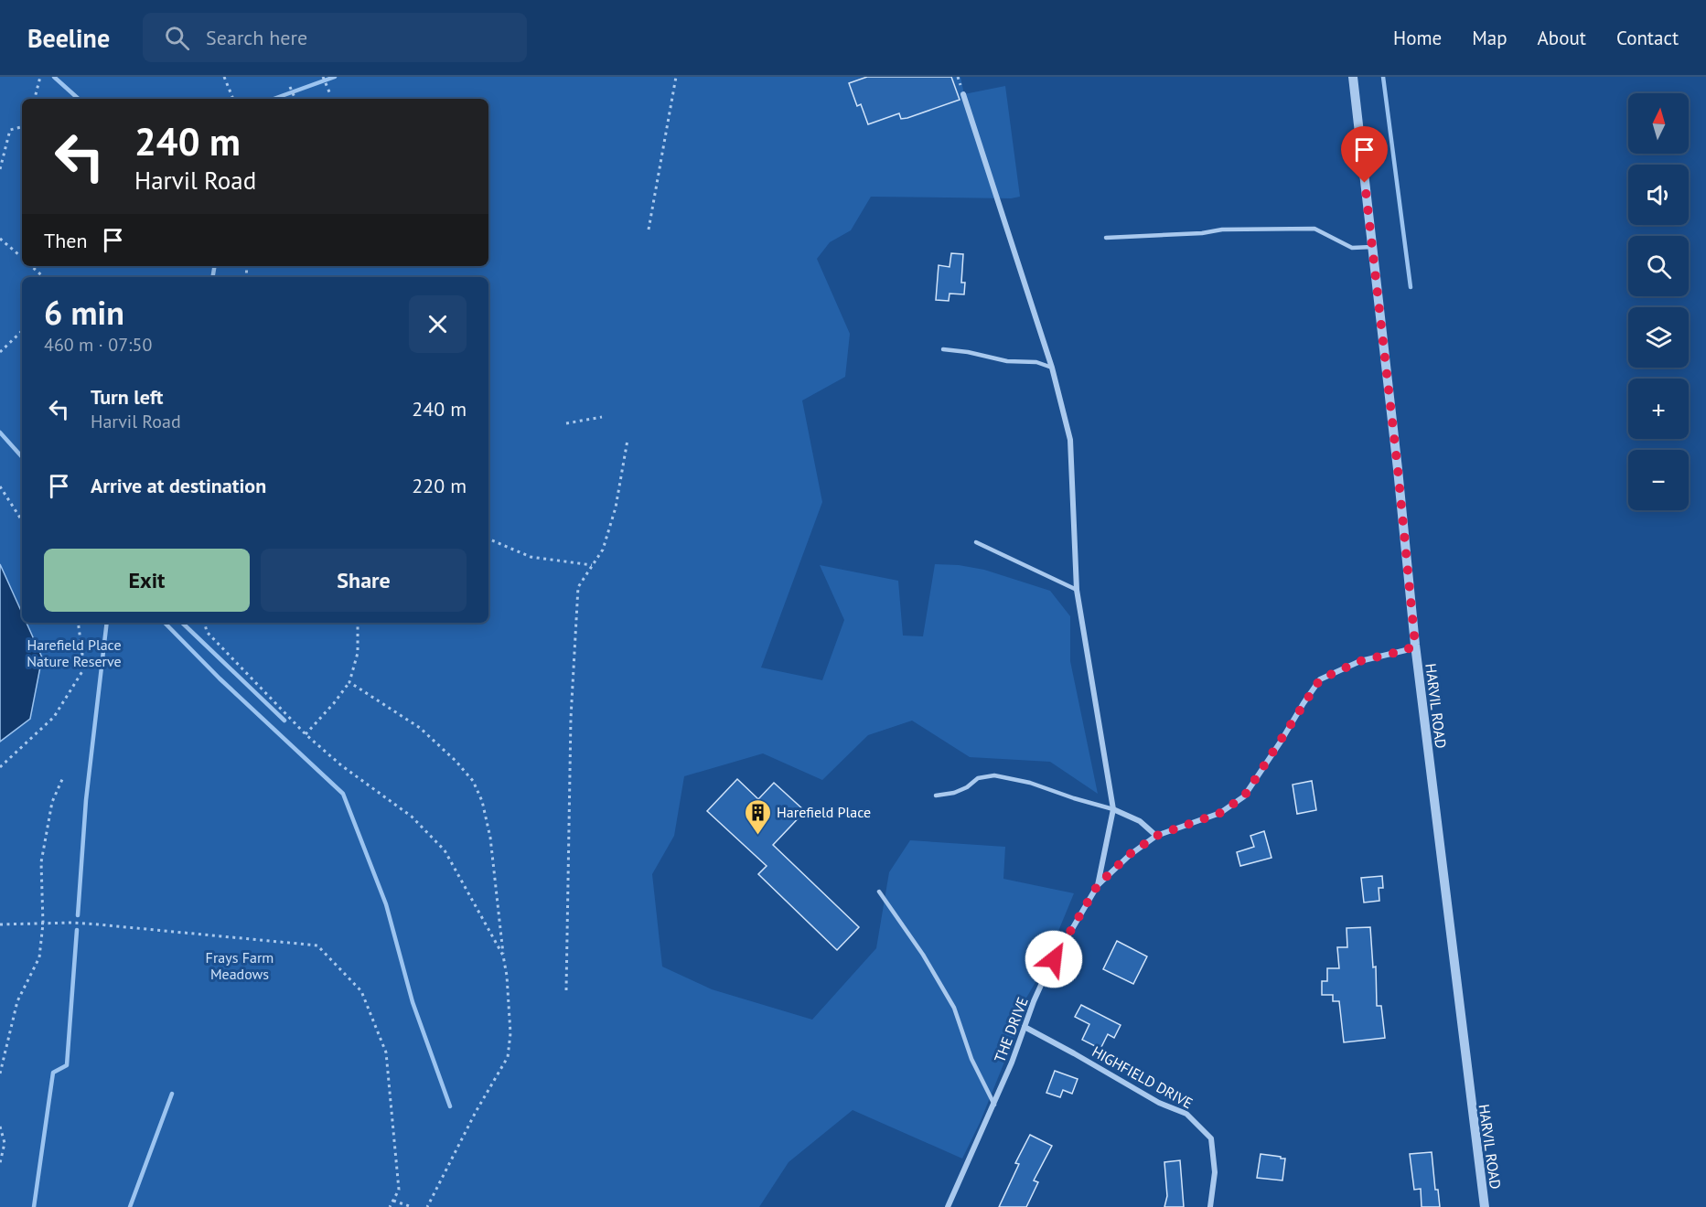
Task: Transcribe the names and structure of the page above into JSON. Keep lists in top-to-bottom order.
{
  "streets": {
    "street": ["HARVIL ROAD", "THE DRIVE", "HIGHFIELD DRIVE"]
  },
  "crossings": [
    ["HARVIL ROAD", "THE DRIVE"],
    ["THE DRIVE", "HIGHFIELD DRIVE"]
  ],
  "parks": ["Harefield Place Nature Reserve", "Frays Farm Meadows"],
  "places": {
    "building": ["Harefield Place"]
  },
  "north": "top",
  "page": {
    "header": "Beeline",
    "search": "Search here",
    "nav": [
      "Home",
      "Map",
      "About",
      "Contact"
    ],
    "map_buttons": ["+", "−"],
    "turn": ["240 m", "Harvil Road"],
    "then": "Then",
    "heading": ["6 min", "460 m · 07:50"],
    "list": [
      {
        "name": "Turn left",
        "note": "Harvil Road",
        "value": "240 m"
      },
      {
        "name": "Arrive at destination",
        "value": "220 m"
      }
    ],
    "buttons": ["Exit", "Share"]
  }
}
